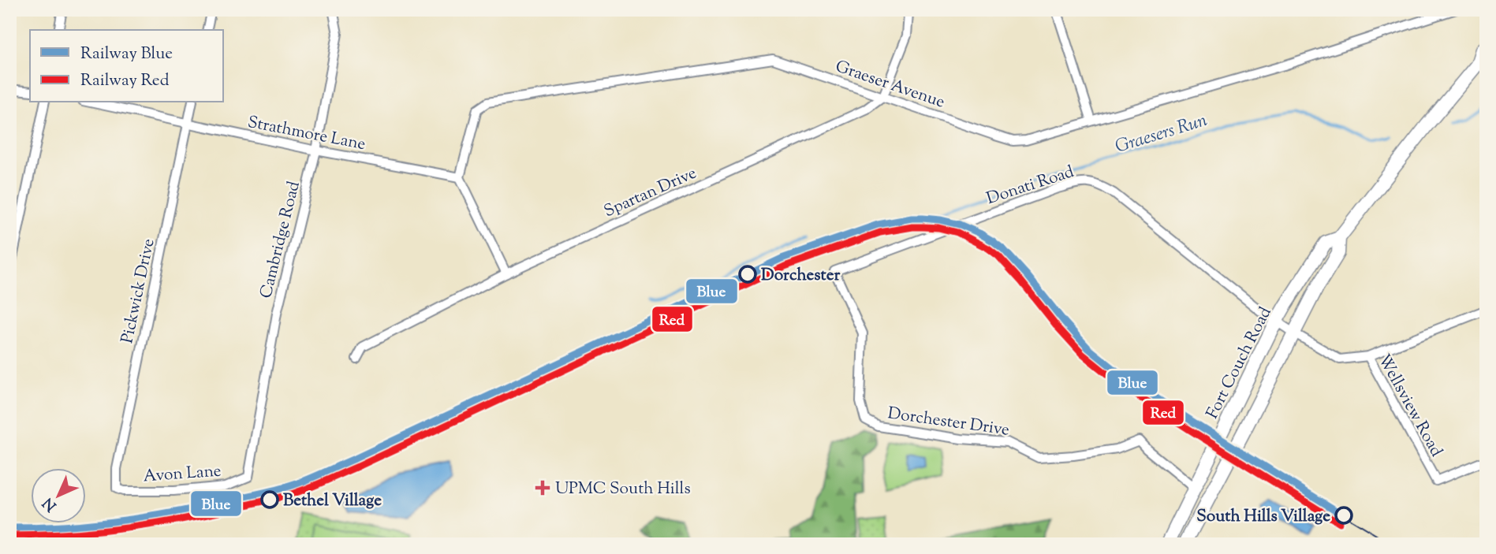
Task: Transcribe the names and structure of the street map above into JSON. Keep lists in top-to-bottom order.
{
  "streets": {
    "street": [
      "Graeser Avenue",
      "Strathmore Lane",
      "Donati Road",
      "Spartan Drive",
      "Cambridge Road",
      "Pickwick Drive",
      "Fort Couch Road",
      "Wellsview Road",
      "Dorchester Drive",
      "Avon Lane"
    ]
  },
  "crossings": [
    ["Graeser Avenue", "Strathmore Lane"],
    ["Graeser Avenue", "Spartan Drive"],
    ["Strathmore Lane", "Cambridge Road"],
    ["Strathmore Lane", "Pickwick Drive"],
    ["Donati Road", "Fort Couch Road"],
    ["Donati Road", "Wellsview Road"],
    ["Donati Road", "Dorchester Drive"],
    ["Cambridge Road", "Avon Lane"],
    ["Pickwick Drive", "Avon Lane"],
    ["Fort Couch Road", "Wellsview Road"],
    ["Fort Couch Road", "Dorchester Drive"]
  ],
  "water": ["Graesers Run"],
  "places": {
    "other": ["Dorchester", "Bethel Village", "South Hills Village"],
    "health": ["UPMC South Hills"]
  },
  "lines": ["rail line Blue", "rail line Red"],
  "legend": ["Railway Blue", "Railway Red"],
  "north": "bottom left"
}
